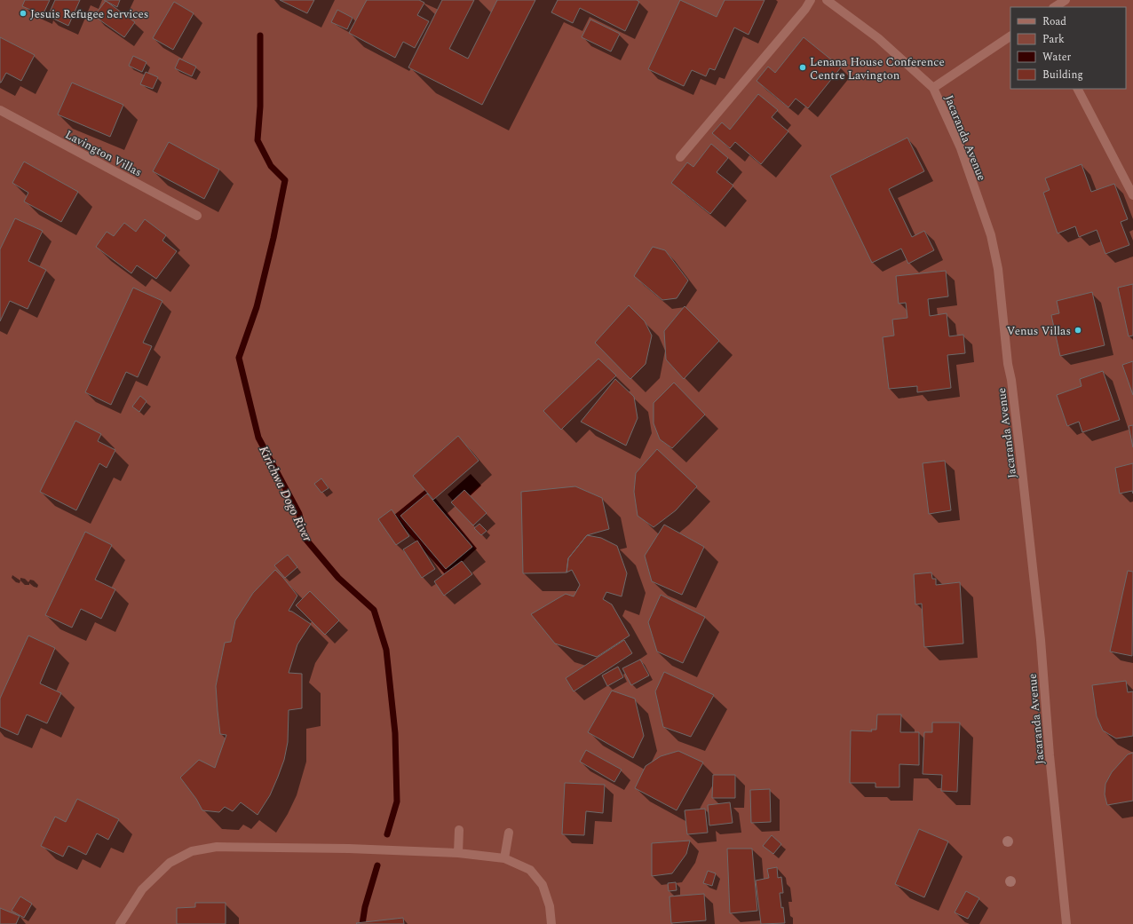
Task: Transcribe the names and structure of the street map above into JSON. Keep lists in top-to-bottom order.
{
  "streets": {
    "street": ["Jacaranda Avenue", "Lavington Villas"]
  },
  "water": ["Kirichwa Dogo River"],
  "places": ["Jesuis Refugee Services", "Lenana House Conference Centre Lavington", "Venus Villas"],
  "legend": [
    "Road",
    "Park",
    "Water",
    "Building"
  ]
}
